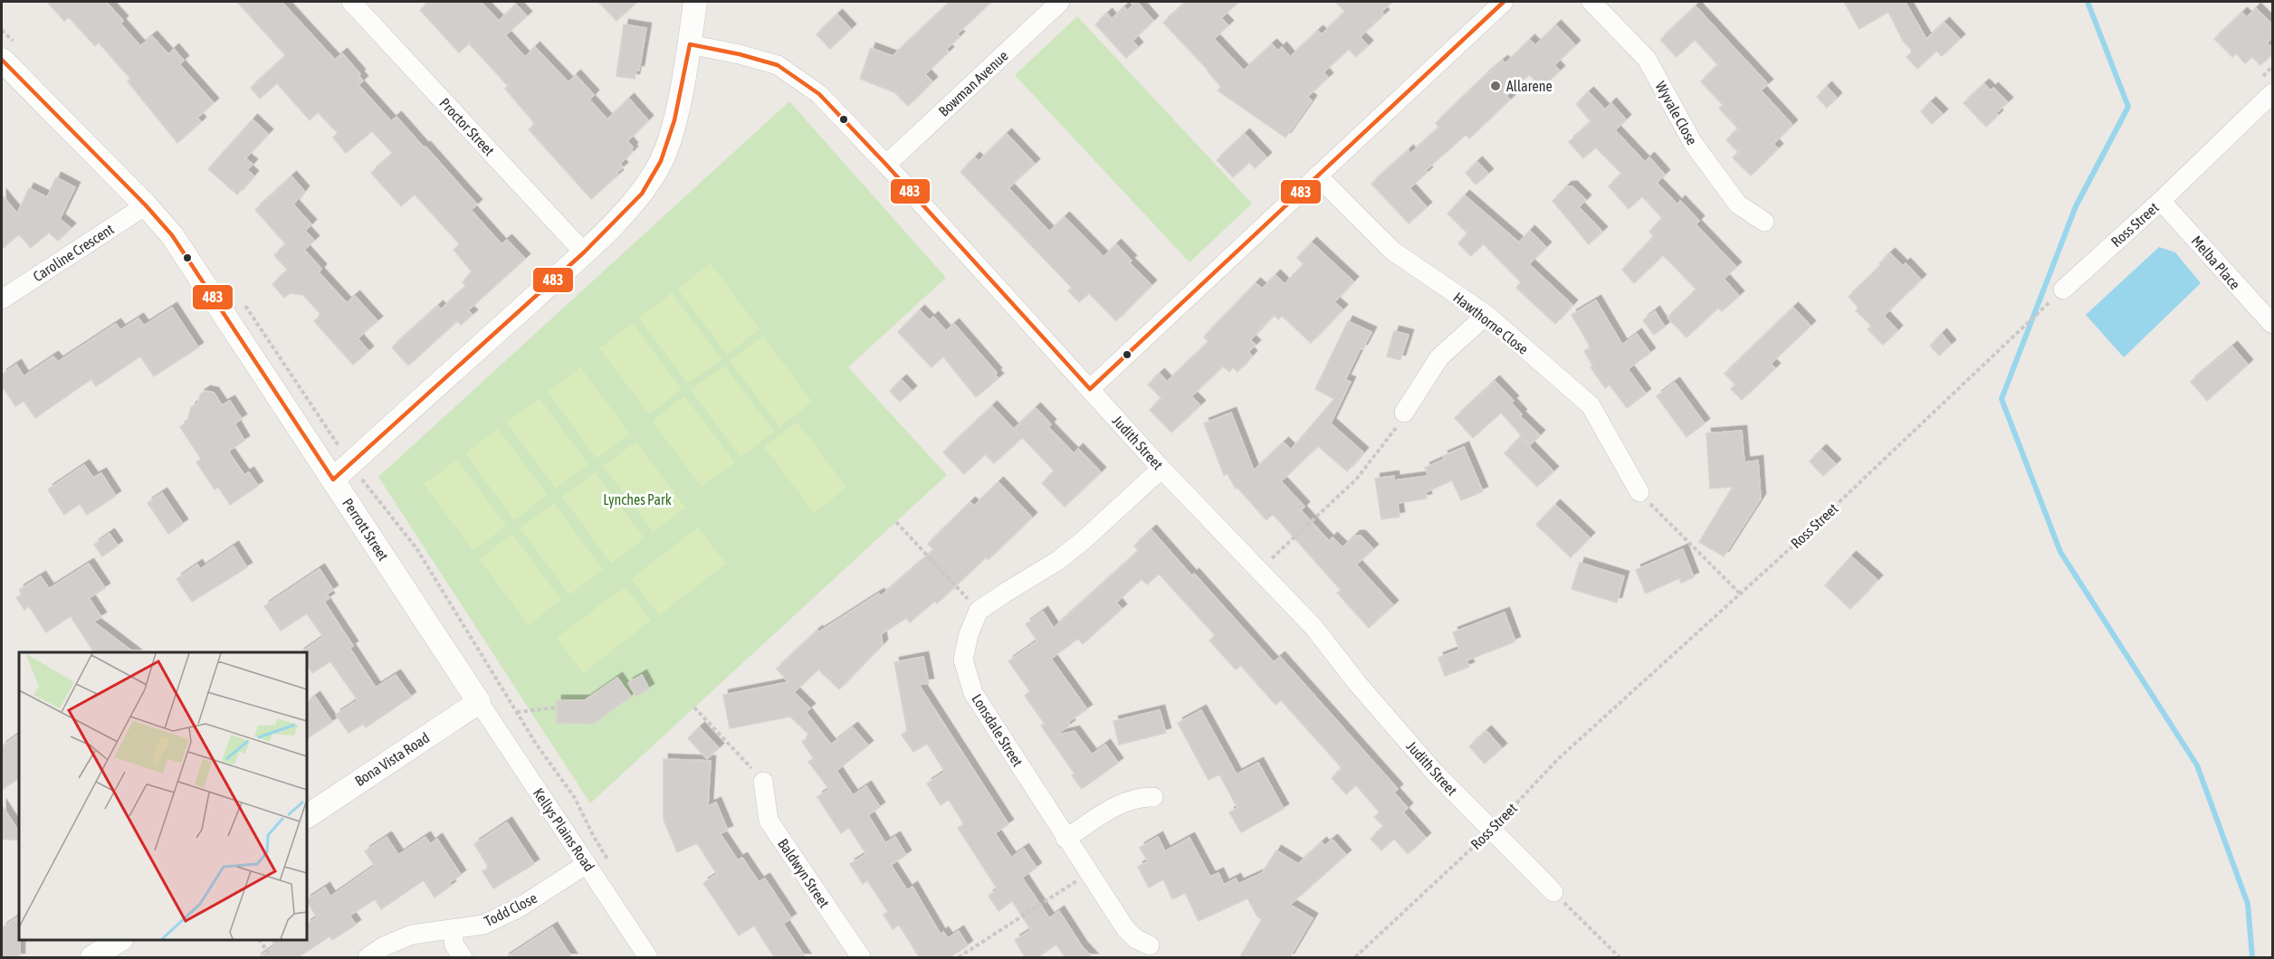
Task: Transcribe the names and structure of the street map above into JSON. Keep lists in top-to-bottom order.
{
  "streets": {
    "street": [
      "Bowman Avenue",
      "Wyvale Close",
      "Proctor Street",
      "Ross Street",
      "Caroline Crescent",
      "Melba Place",
      "Hawthorne Close",
      "Judith Street",
      "Perrott Street",
      "Lonsdale Street",
      "Bona Vista Road",
      "Kellys Plains Road",
      "Baldwyn Street",
      "Todd Close"
    ]
  },
  "crossings": [
    ["Bowman Avenue", "Judith Street"],
    ["Ross Street", "Melba Place"],
    ["Ross Street", "Judith Street"],
    ["Caroline Crescent", "Perrott Street"],
    ["Judith Street", "Lonsdale Street"],
    ["Perrott Street", "Bona Vista Road"],
    ["Perrott Street", "Kellys Plains Road"],
    ["Bona Vista Road", "Kellys Plains Road"],
    ["Kellys Plains Road", "Todd Close"]
  ],
  "parks": ["Lynches Park"],
  "places": ["Allarene"],
  "lines": ["transit line 483"]
}
